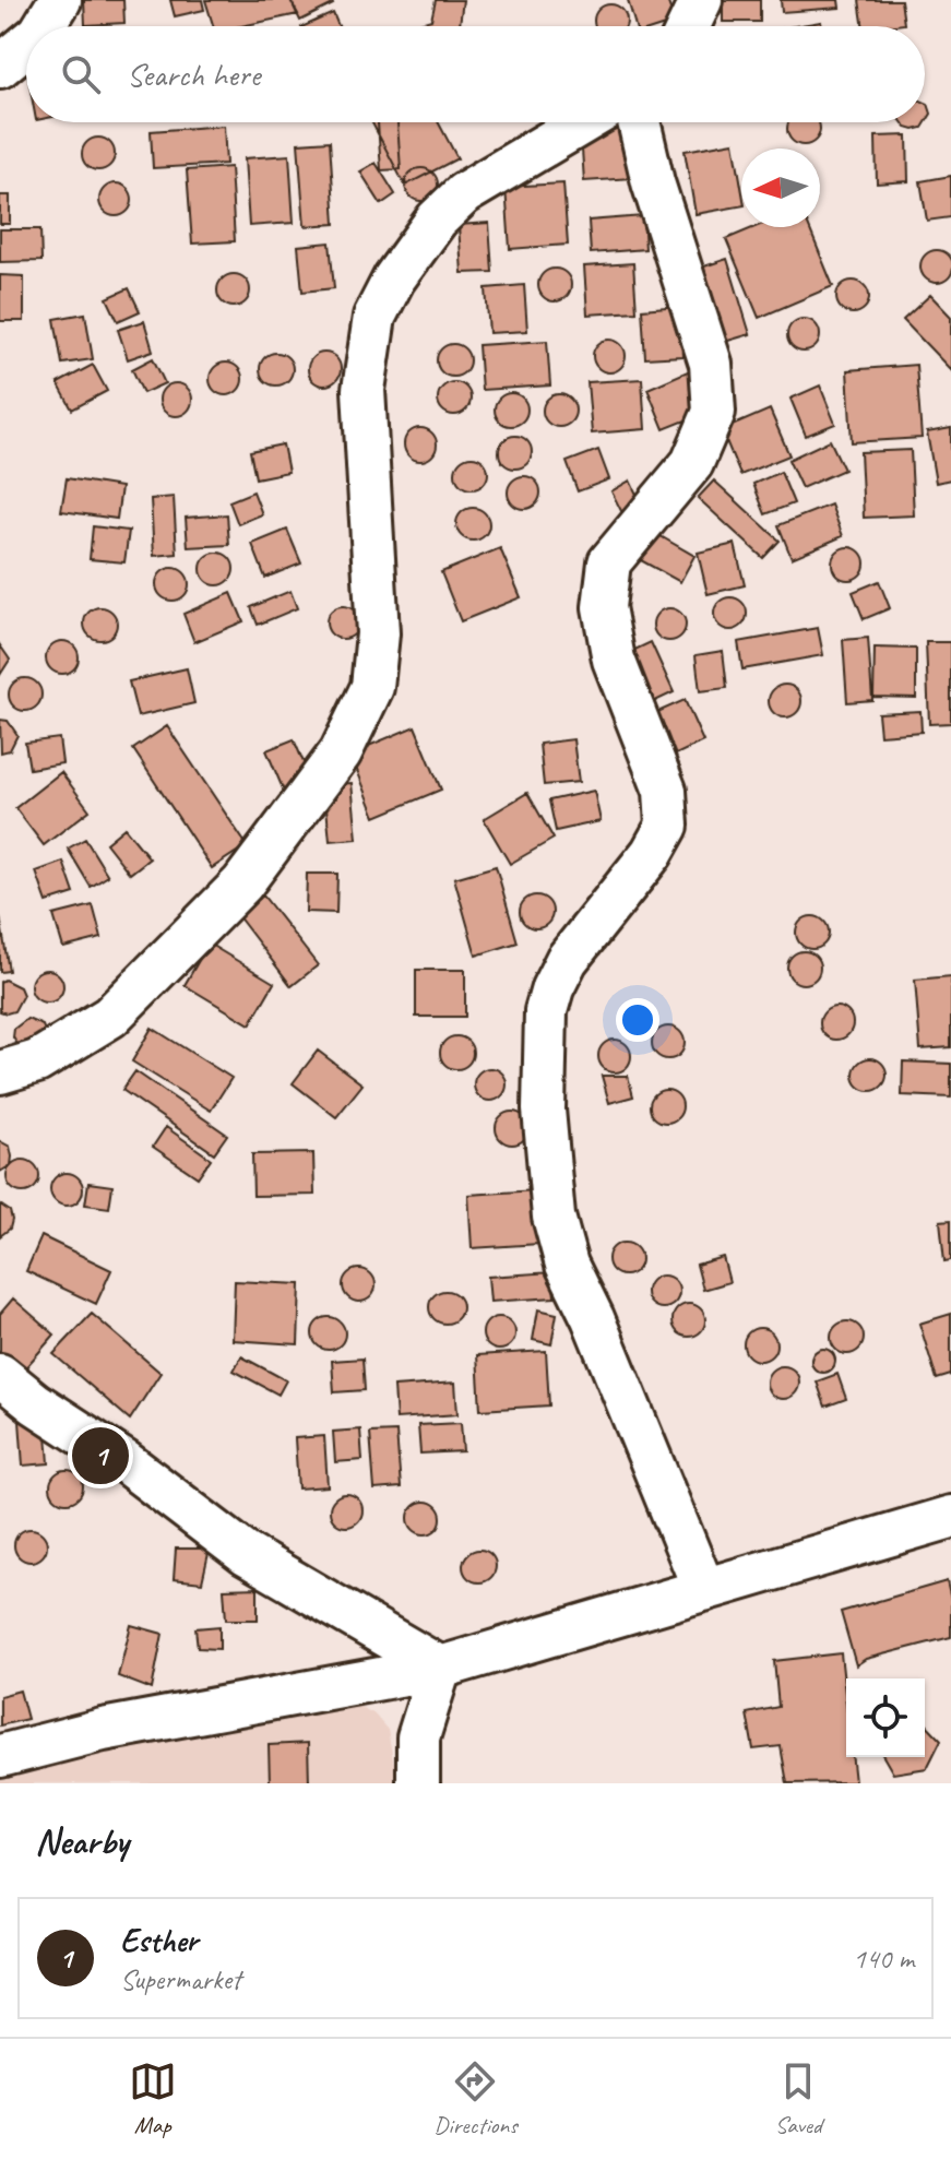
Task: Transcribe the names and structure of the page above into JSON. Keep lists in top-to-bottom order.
{
  "north": "left",
  "page": {
    "search": "Search here",
    "pins": "1",
    "heading": "Nearby",
    "list": [
      {
        "mark": "1",
        "name": "Esther",
        "note": "Supermarket",
        "value": "140 m"
      }
    ],
    "nav": ["Map", "Directions", "Saved"]
  }
}
